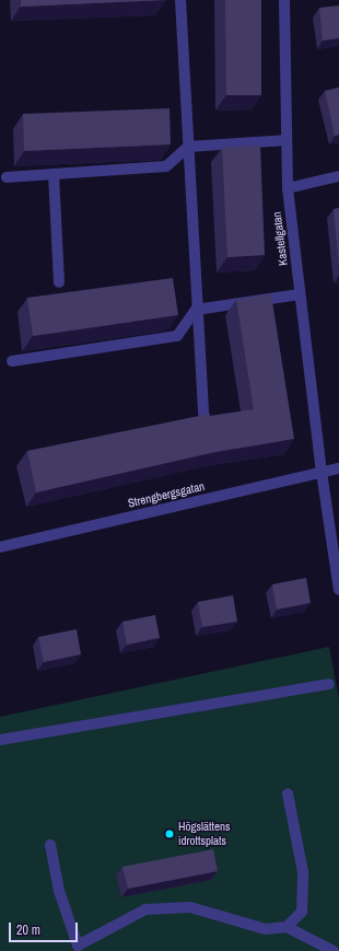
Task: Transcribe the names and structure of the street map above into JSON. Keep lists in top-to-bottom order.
{
  "streets": {
    "street": ["Kastellgatan", "Strengbergsgatan"]
  },
  "crossings": [
    ["Kastellgatan", "Strengbergsgatan"]
  ],
  "places": ["Högslättens idrottsplats"],
  "scale_bar": "20 m"
}
